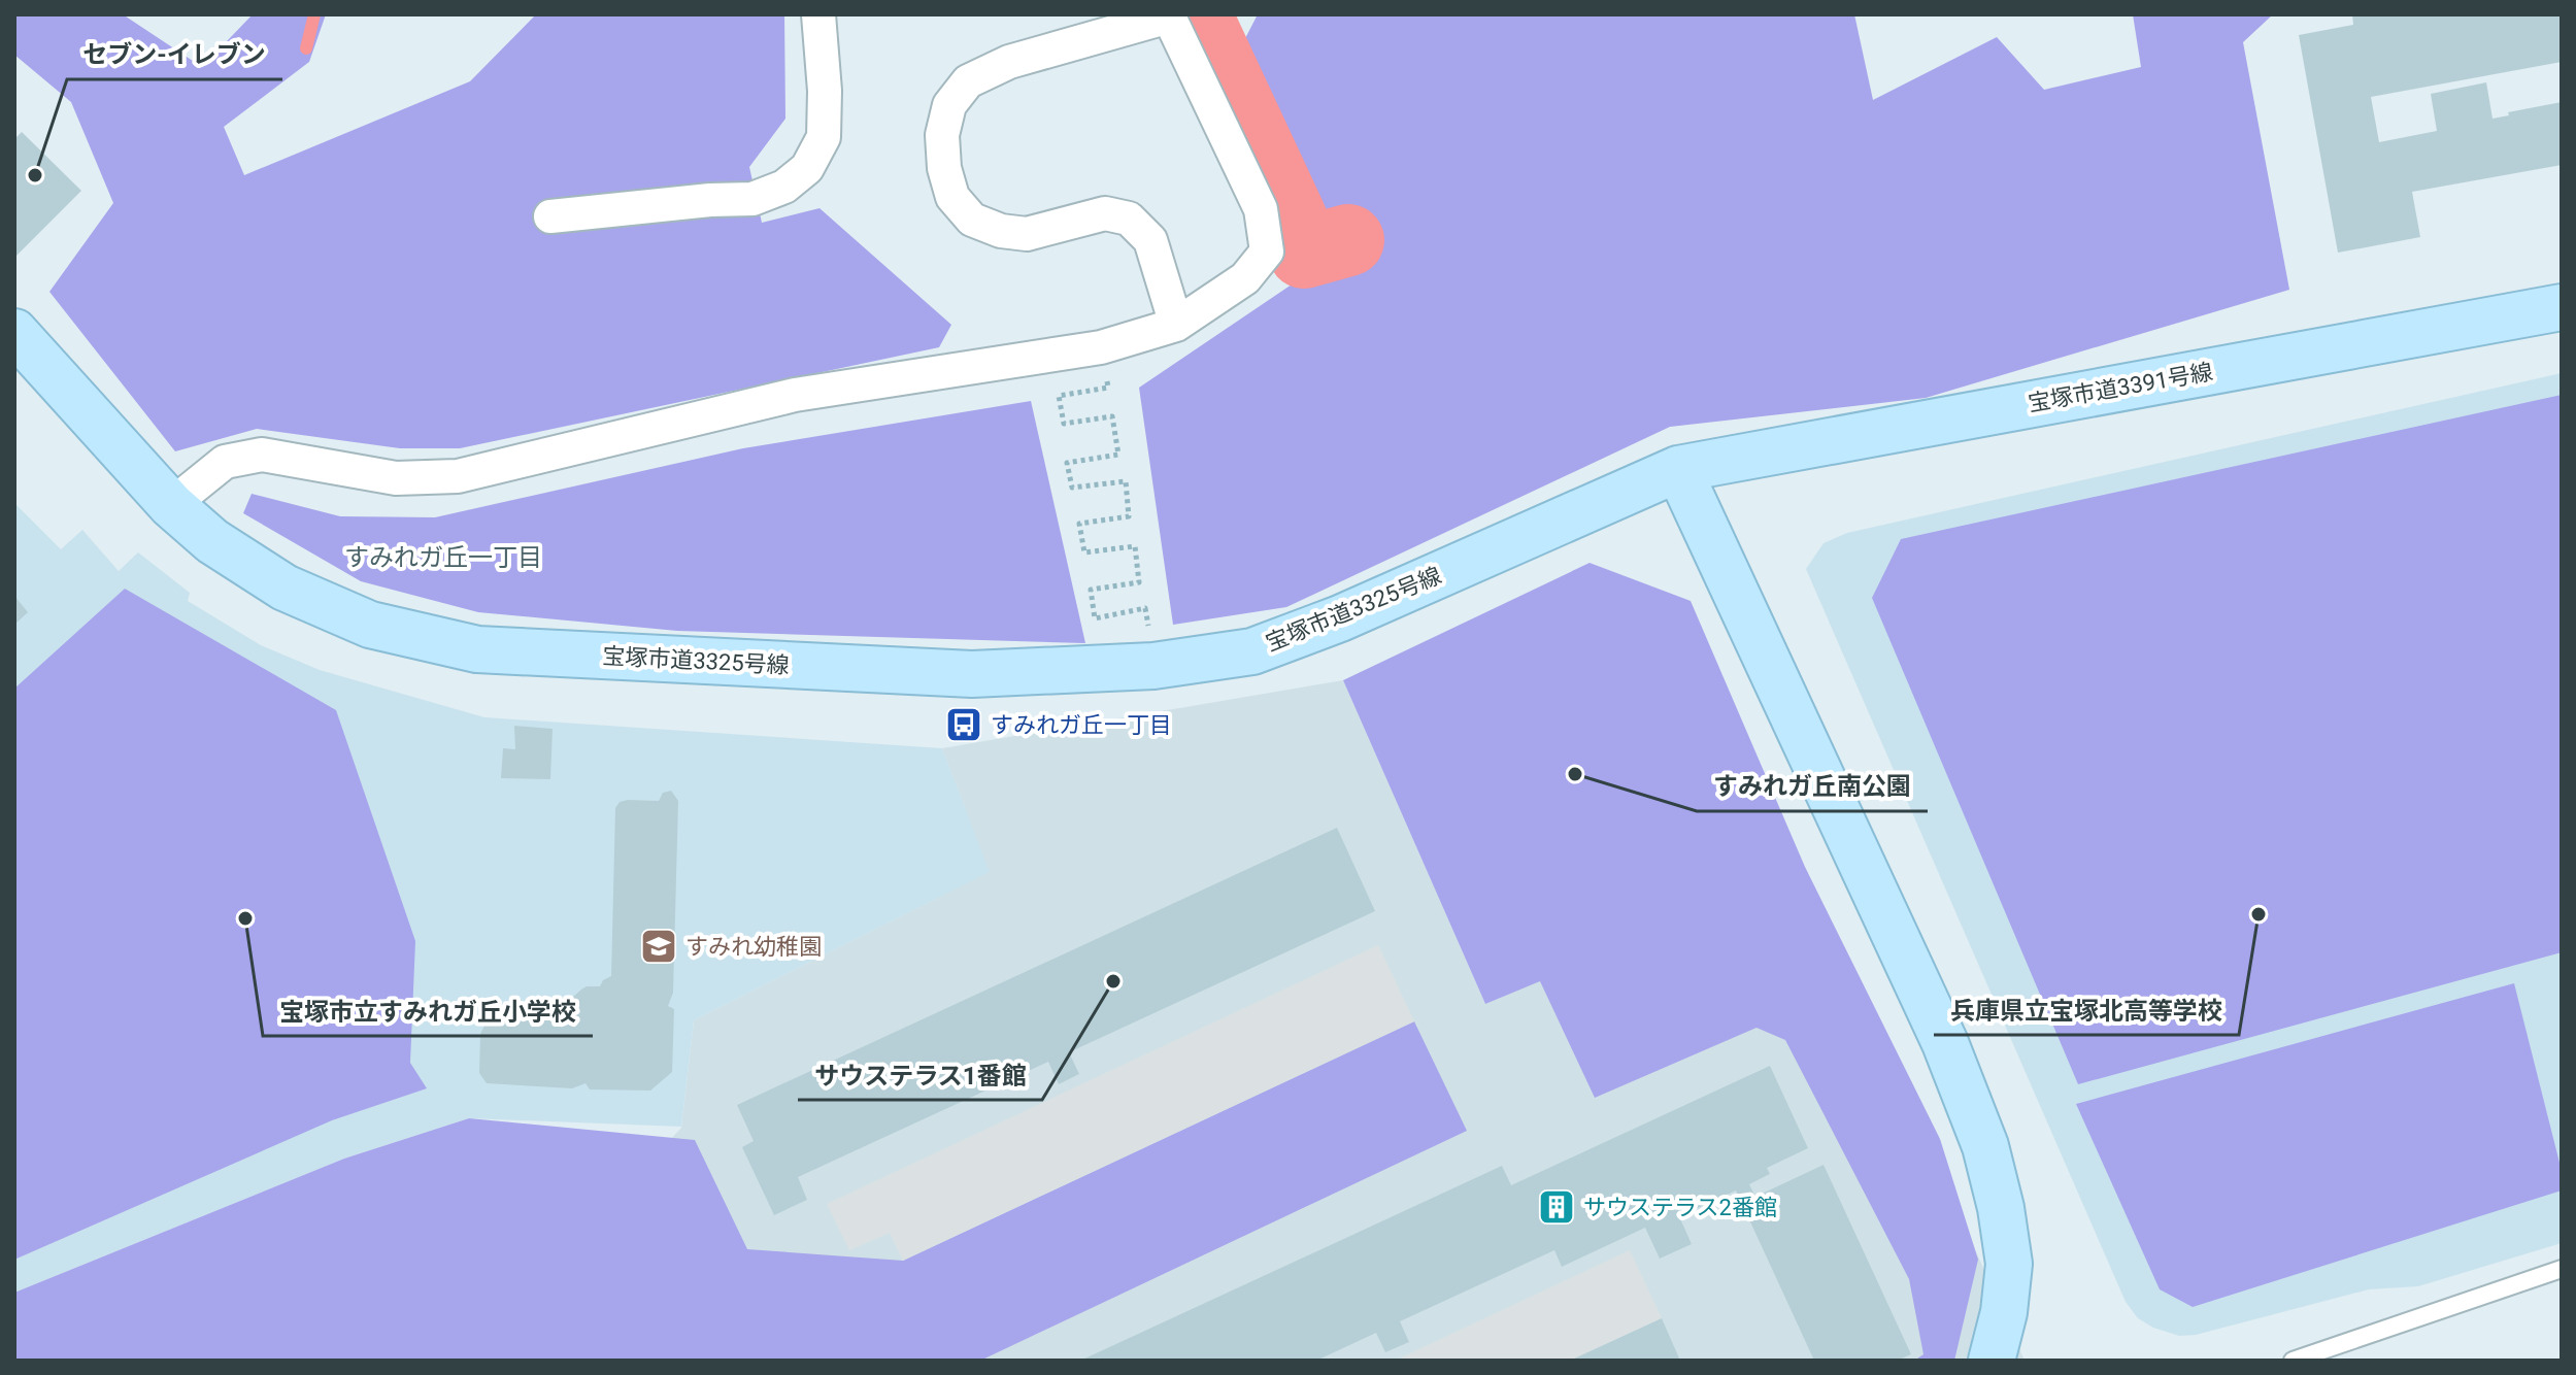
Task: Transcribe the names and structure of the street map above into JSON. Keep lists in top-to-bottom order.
{
  "streets": {
    "street": ["宝塚市道3391号線", "宝塚市道3325号線"]
  },
  "crossings": [
    ["宝塚市道3391号線", "宝塚市道3325号線"]
  ],
  "districts": ["すみれガ丘一丁目"],
  "places": {
    "other": [
      "セブン-イレブン",
      "すみれガ丘南公園",
      "兵庫県立宝塚北高等学校",
      "宝塚市立すみれガ丘小学校",
      "サウステラス1番館"
    ],
    "bus stop": ["すみれガ丘一丁目"],
    "school or university": ["すみれ幼稚園"],
    "building": ["サウステラス2番館"]
  }
}
